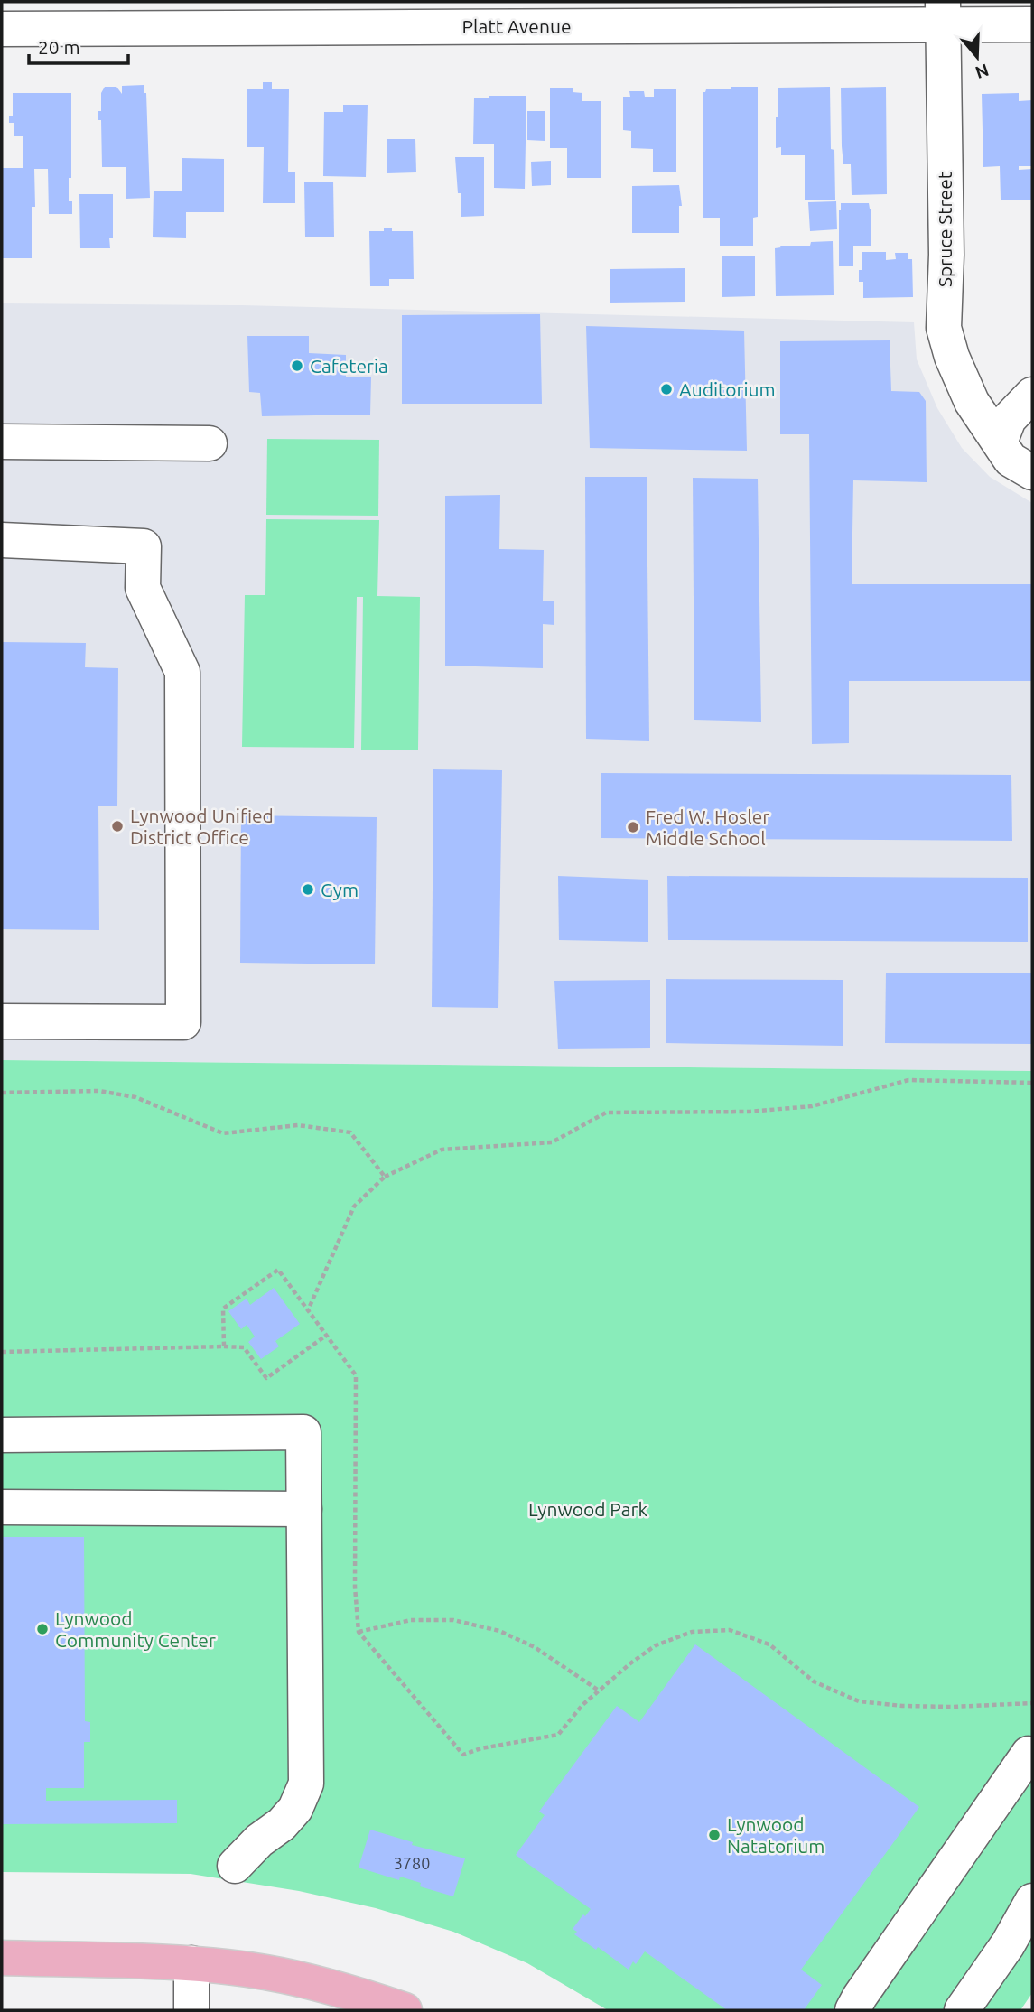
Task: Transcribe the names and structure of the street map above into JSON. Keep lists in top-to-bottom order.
{
  "streets": {
    "street": ["Platt Avenue", "Spruce Street"]
  },
  "crossings": [
    ["Platt Avenue", "Spruce Street"]
  ],
  "parks": ["Lynwood Park"],
  "places": [
    "Cafeteria",
    "Auditorium",
    "Lynwood Unified District Office",
    "Fred W. Hosler Middle School",
    "Gym",
    "Lynwood Community Center",
    "Lynwood Natatorium"
  ],
  "house_numbers": ["3780"],
  "scale_bar": "20 m",
  "north": "bottom"
}
